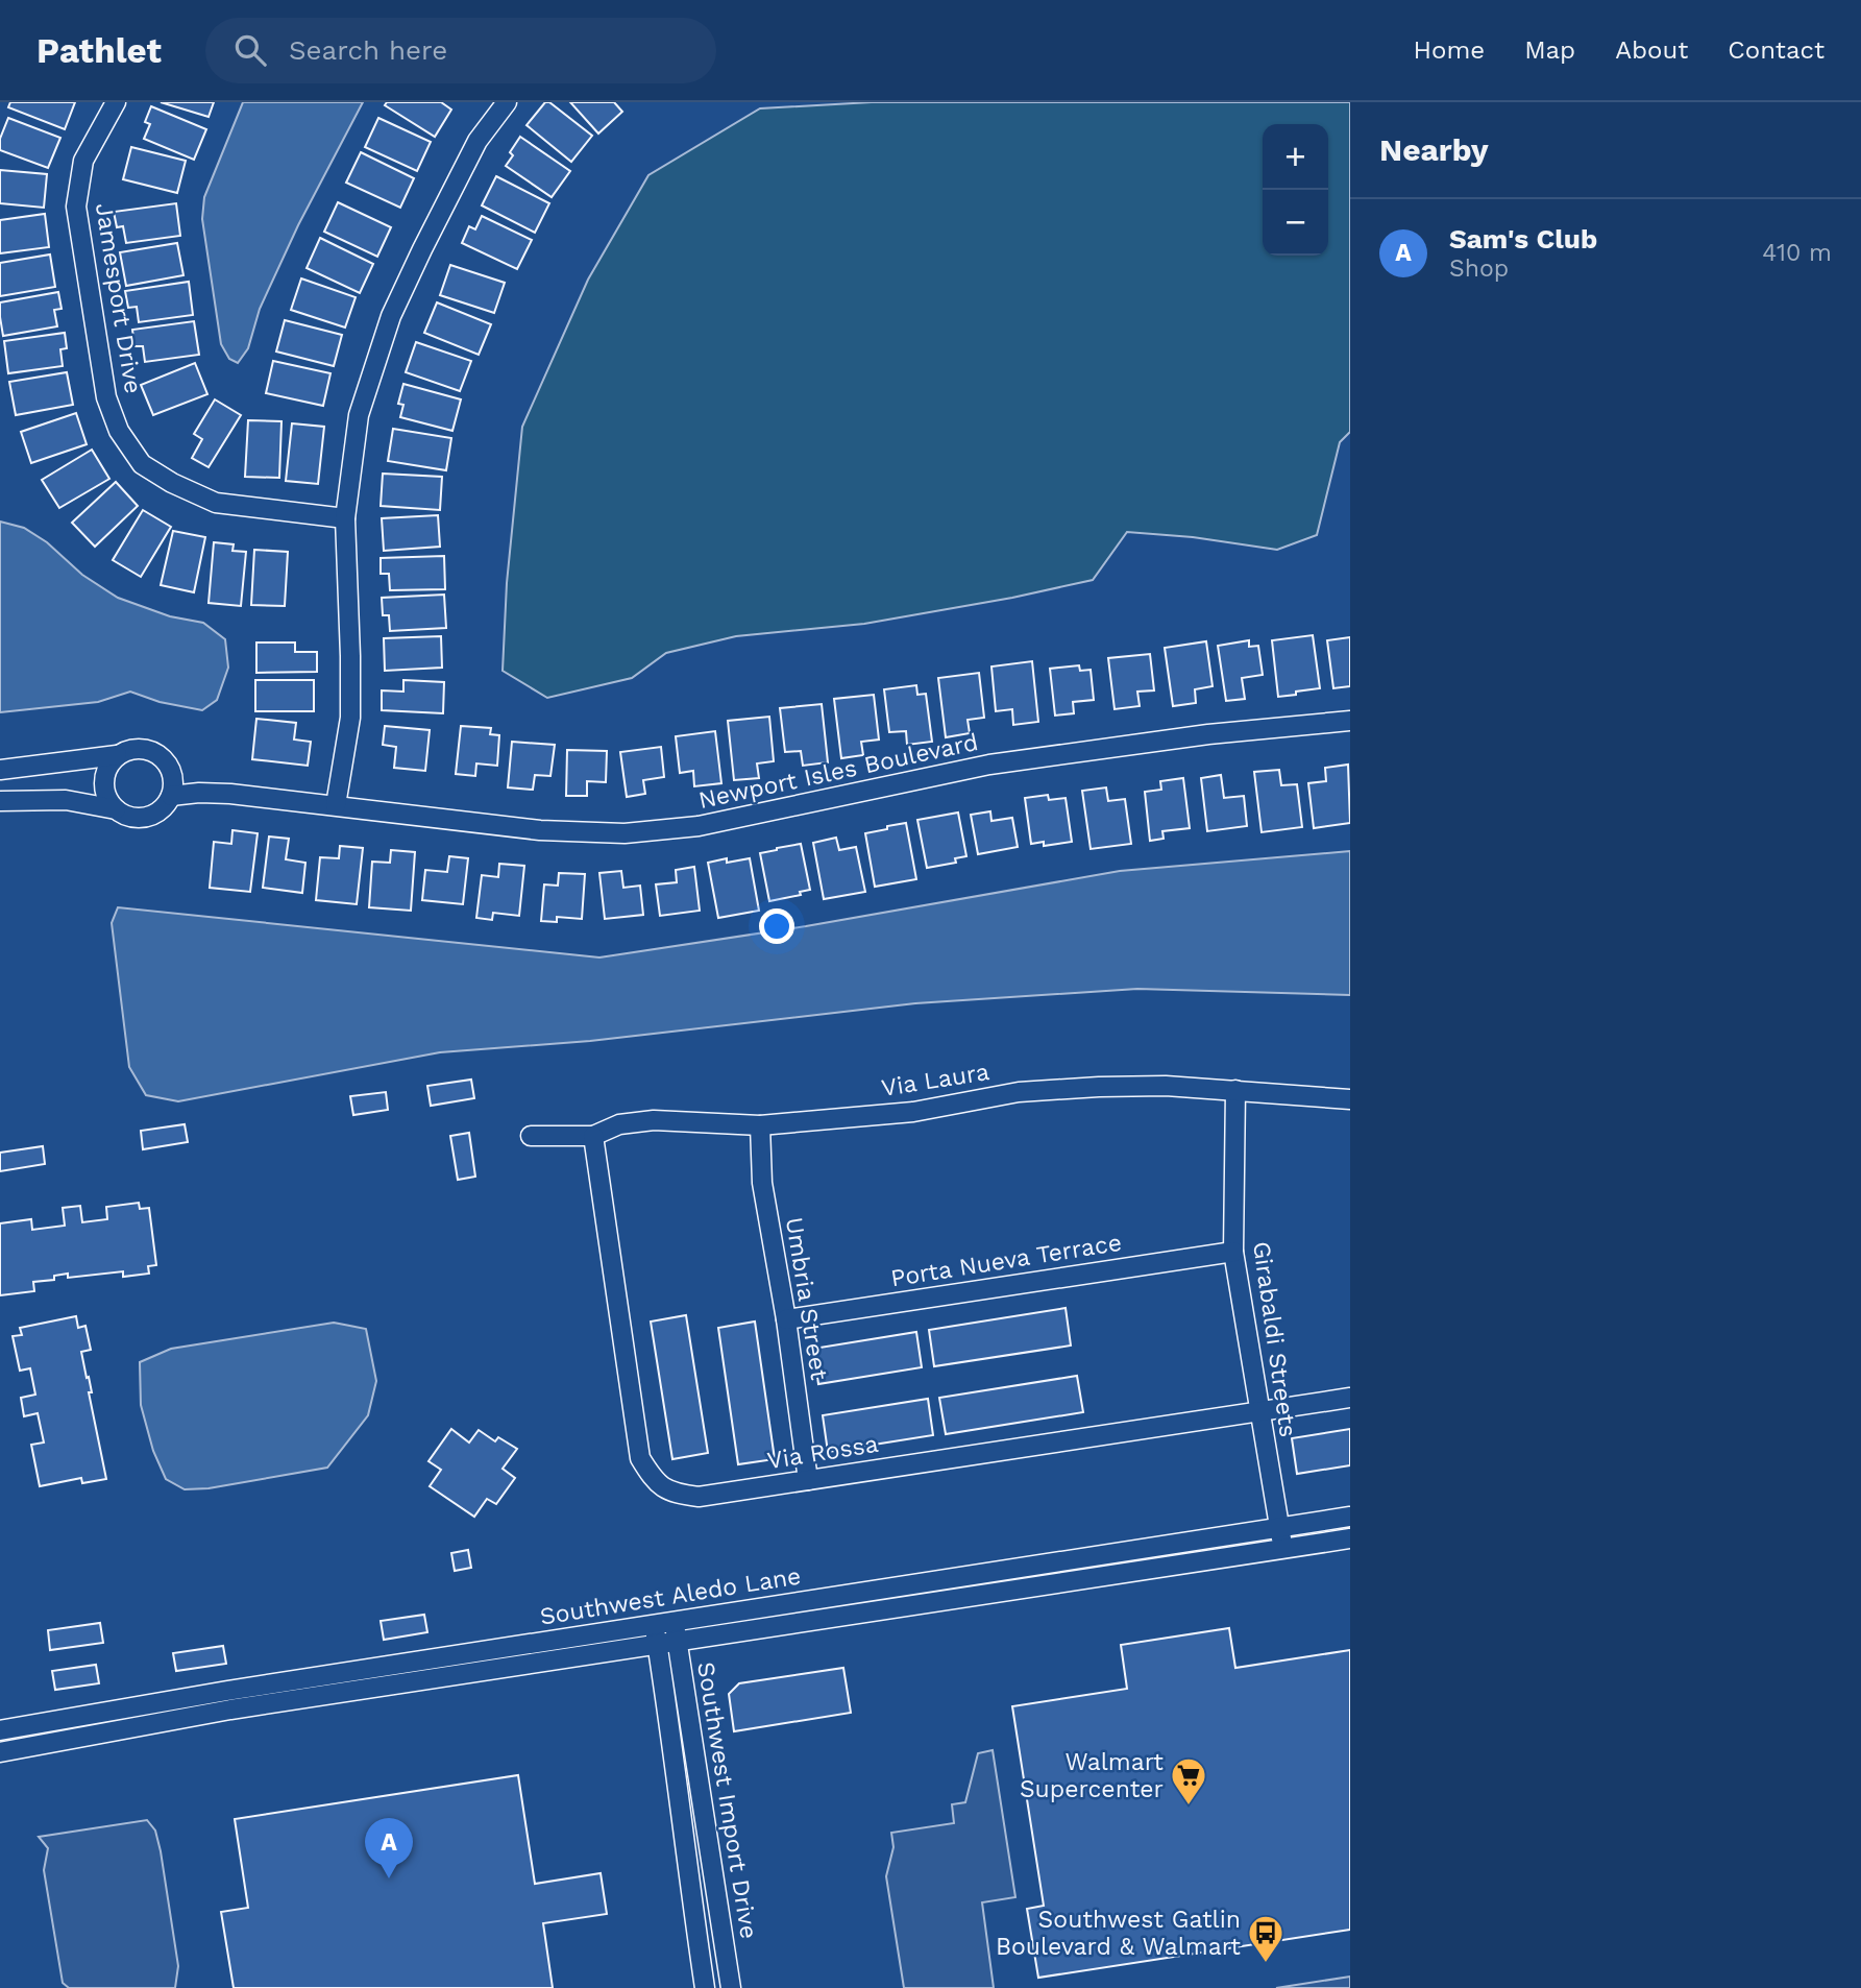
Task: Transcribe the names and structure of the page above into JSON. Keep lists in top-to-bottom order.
{
  "streets": {
    "street": [
      "Jamesport Drive",
      "Newport Isles Boulevard",
      "Via Laura",
      "Porta Nueva Terrace",
      "Umbria Street",
      "Girabaldi Streets",
      "Via Rossa",
      "Southwest Aledo Lane",
      "Southwest Import Drive"
    ]
  },
  "crossings": [
    ["Via Laura", "Umbria Street"],
    ["Via Laura", "Girabaldi Streets"],
    ["Via Laura", "Via Rossa"],
    ["Porta Nueva Terrace", "Umbria Street"],
    ["Porta Nueva Terrace", "Girabaldi Streets"],
    ["Umbria Street", "Via Rossa"],
    ["Girabaldi Streets", "Via Rossa"],
    ["Girabaldi Streets", "Southwest Aledo Lane"],
    ["Southwest Aledo Lane", "Southwest Import Drive"]
  ],
  "places": {
    "supermarket": ["Walmart Supercenter"],
    "bus stop": ["Southwest Gatlin Boulevard & Walmart"]
  },
  "page": {
    "header": "Pathlet",
    "search": "Search here",
    "nav": [
      "Home",
      "Map",
      "About",
      "Contact"
    ],
    "heading": "Nearby",
    "map_buttons": ["+", "−"],
    "list": [
      {
        "mark": "A",
        "name": "Sam's Club",
        "note": "Shop",
        "value": "410 m"
      }
    ],
    "pins": "A"
  }
}
